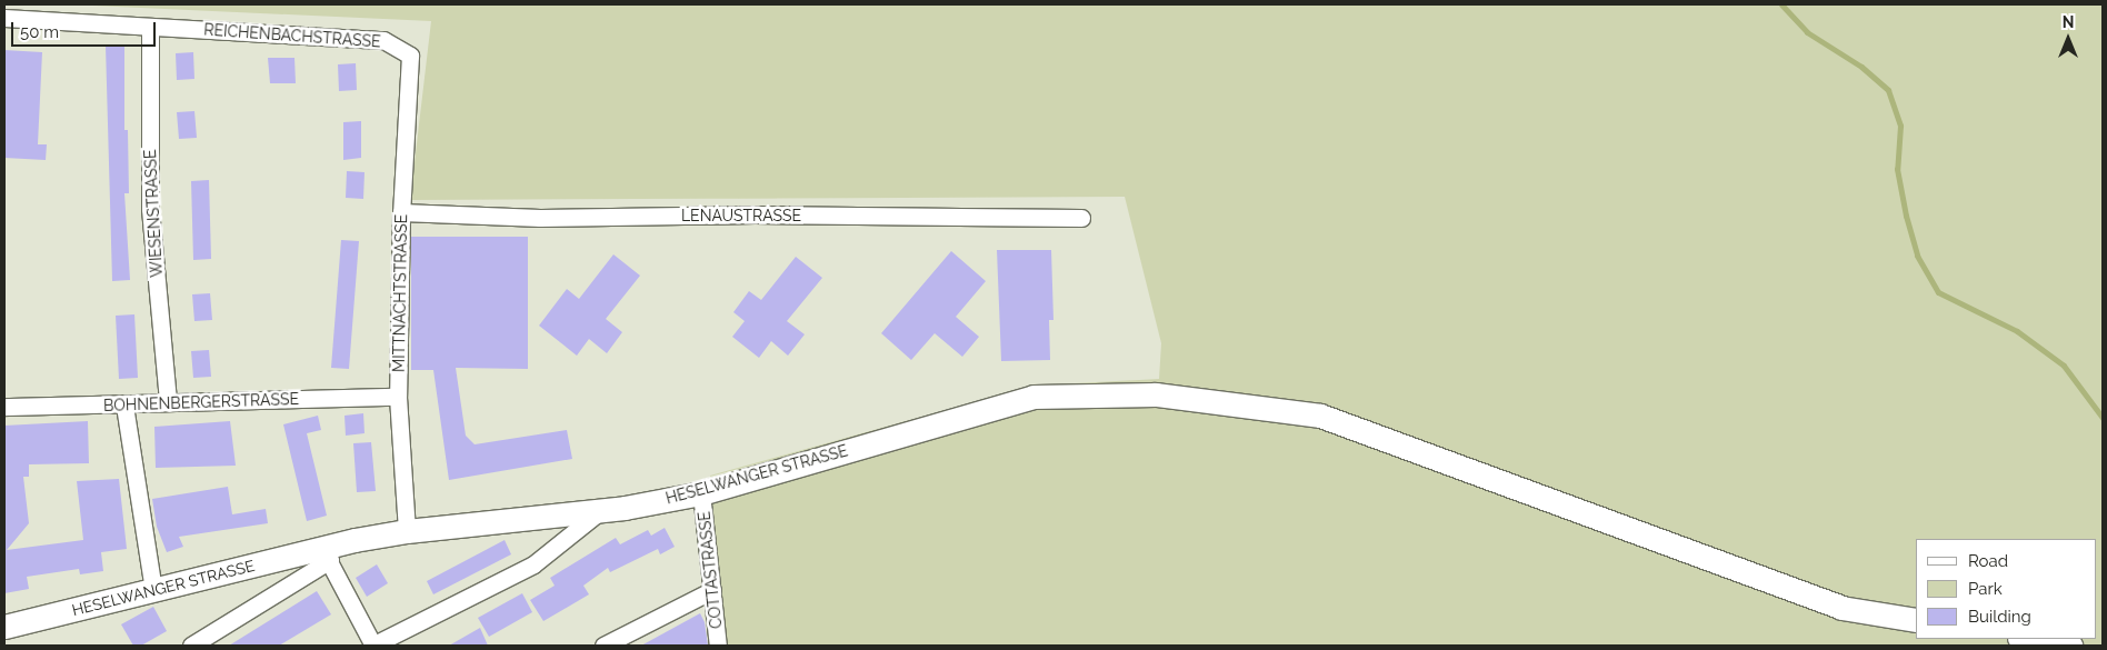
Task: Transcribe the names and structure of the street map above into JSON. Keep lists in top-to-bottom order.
{
  "streets": {
    "street": [
      "REICHENBACHSTRASSE",
      "WIESENSTRASSE",
      "LENAUSTRASSE",
      "MITTNACHTSTRASSE",
      "BOHNENBERGERSTRASSE",
      "HESELWANGER STRASSE",
      "COTTASTRASSE"
    ]
  },
  "crossings": [
    ["REICHENBACHSTRASSE", "WIESENSTRASSE"],
    ["REICHENBACHSTRASSE", "MITTNACHTSTRASSE"],
    ["WIESENSTRASSE", "BOHNENBERGERSTRASSE"],
    ["LENAUSTRASSE", "MITTNACHTSTRASSE"],
    ["MITTNACHTSTRASSE", "BOHNENBERGERSTRASSE"],
    ["MITTNACHTSTRASSE", "HESELWANGER STRASSE"],
    ["HESELWANGER STRASSE", "COTTASTRASSE"]
  ],
  "legend": ["Road", "Park", "Building"],
  "scale_bar": "50 m",
  "north": "top"
}
